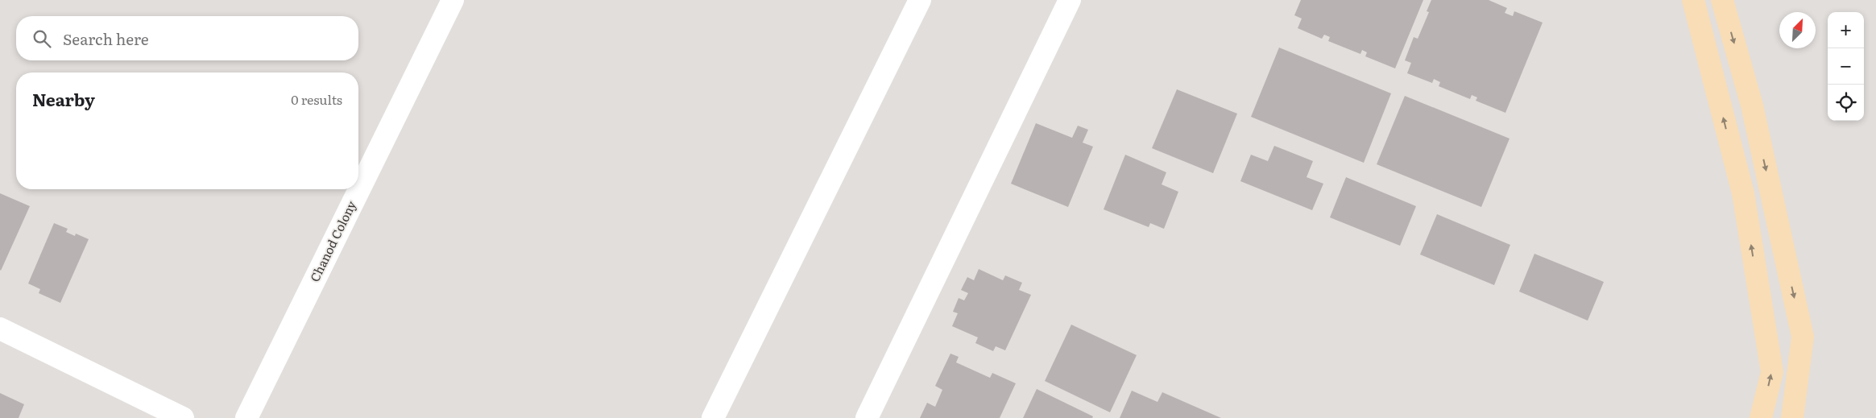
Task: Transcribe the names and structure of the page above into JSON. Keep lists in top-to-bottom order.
{
  "streets": {
    "street": ["Chanod Colony"]
  },
  "north": "top right",
  "page": {
    "map_buttons": ["+", "−"],
    "search": "Search here",
    "heading": ["Nearby", "0 results"]
  }
}
